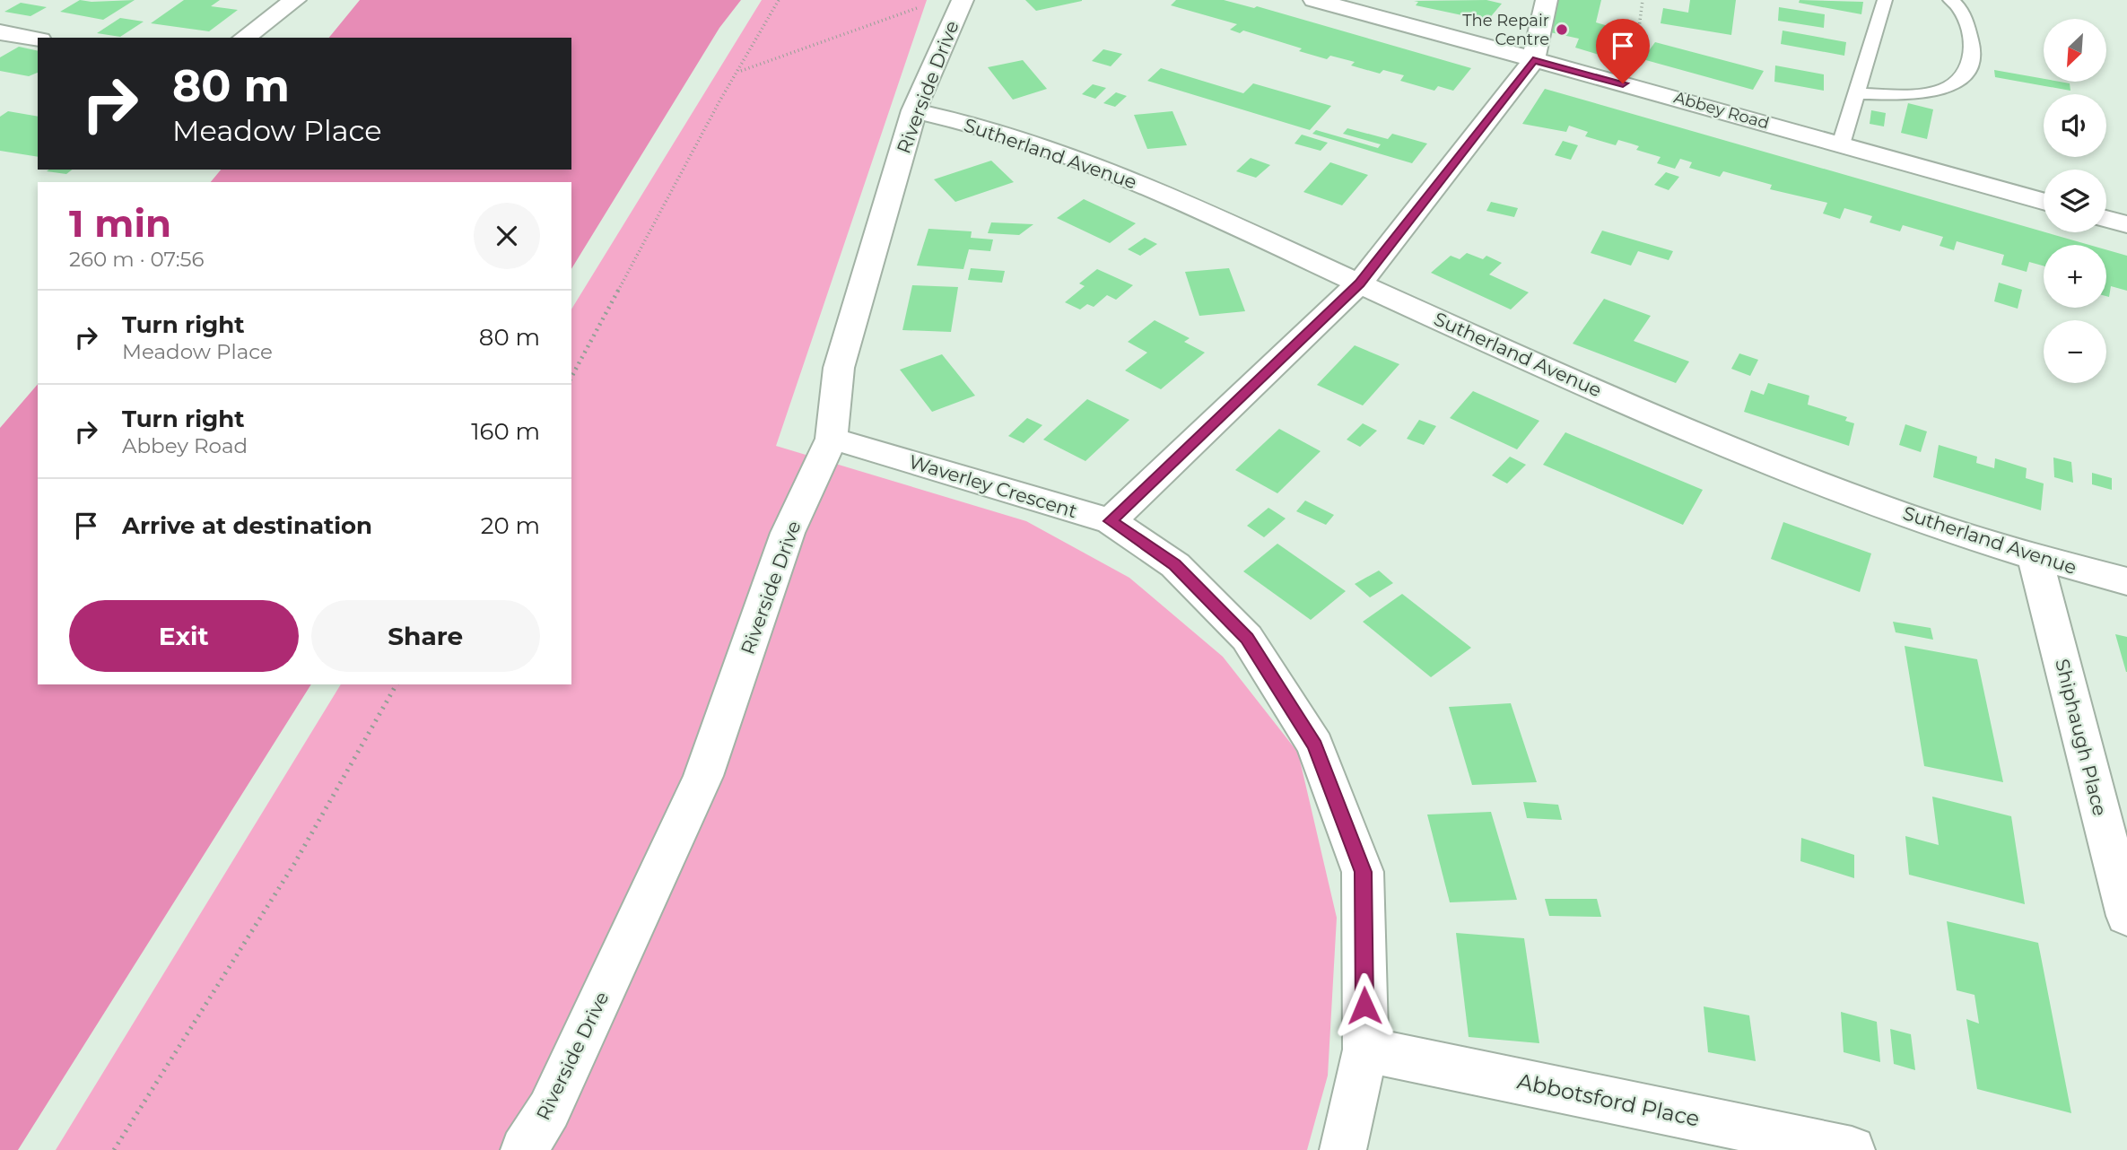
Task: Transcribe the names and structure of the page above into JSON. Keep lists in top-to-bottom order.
{
  "streets": {
    "street": [
      "Riverside Drive",
      "Abbey Road",
      "Sutherland Avenue",
      "Waverley Crescent",
      "Shiphaugh Place",
      "Abbotsford Place"
    ]
  },
  "crossings": [
    ["Riverside Drive", "Sutherland Avenue"],
    ["Riverside Drive", "Waverley Crescent"],
    ["Sutherland Avenue", "Shiphaugh Place"],
    ["Waverley Crescent", "Abbotsford Place"]
  ],
  "places": ["The Repair Centre"],
  "north": "bottom left",
  "page": {
    "map_buttons": ["+", "−"],
    "turn": ["80 m", "Meadow Place"],
    "heading": ["1 min", "260 m · 07:56"],
    "list": [
      {
        "name": "Turn right",
        "note": "Meadow Place",
        "value": "80 m"
      },
      {
        "name": "Turn right",
        "note": "Abbey Road",
        "value": "160 m"
      },
      {
        "name": "Arrive at destination",
        "value": "20 m"
      }
    ],
    "buttons": ["Exit", "Share"]
  }
}
